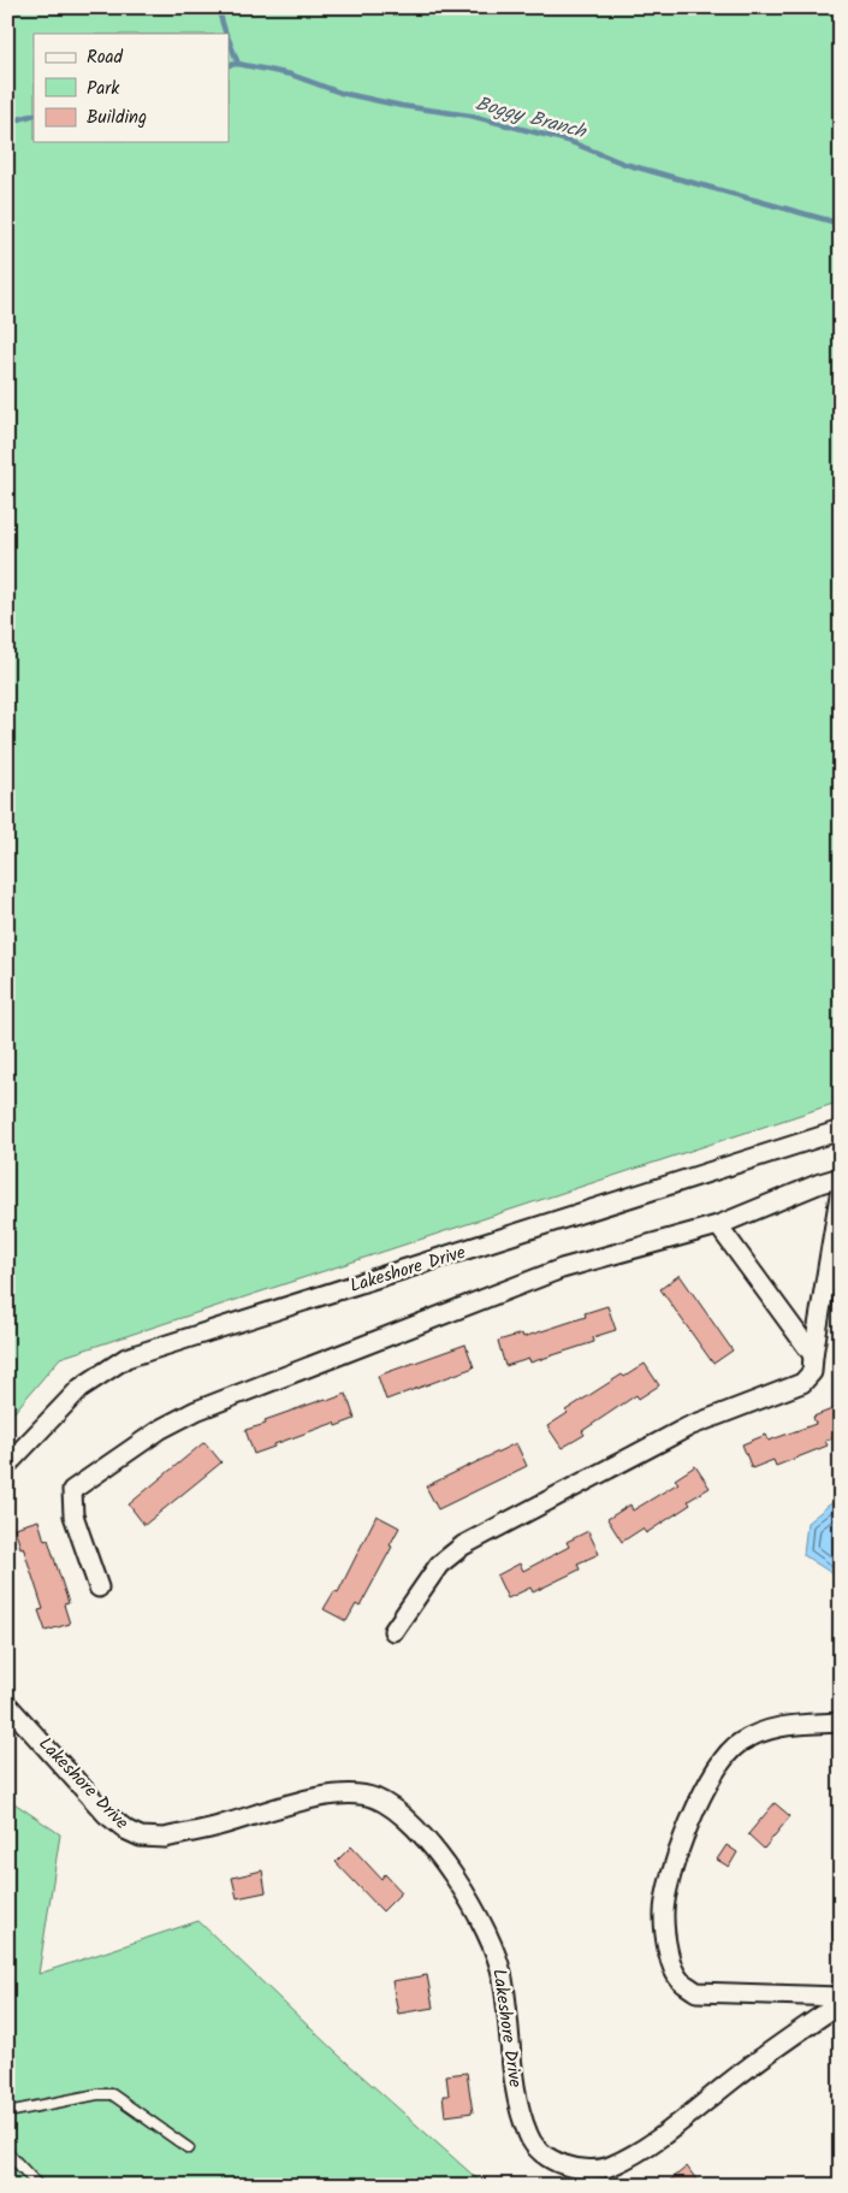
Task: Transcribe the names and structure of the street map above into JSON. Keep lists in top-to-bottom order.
{
  "streets": {
    "street": ["Lakeshore Drive"]
  },
  "water": ["Boggy Branch"],
  "legend": ["Road", "Park", "Building"]
}
